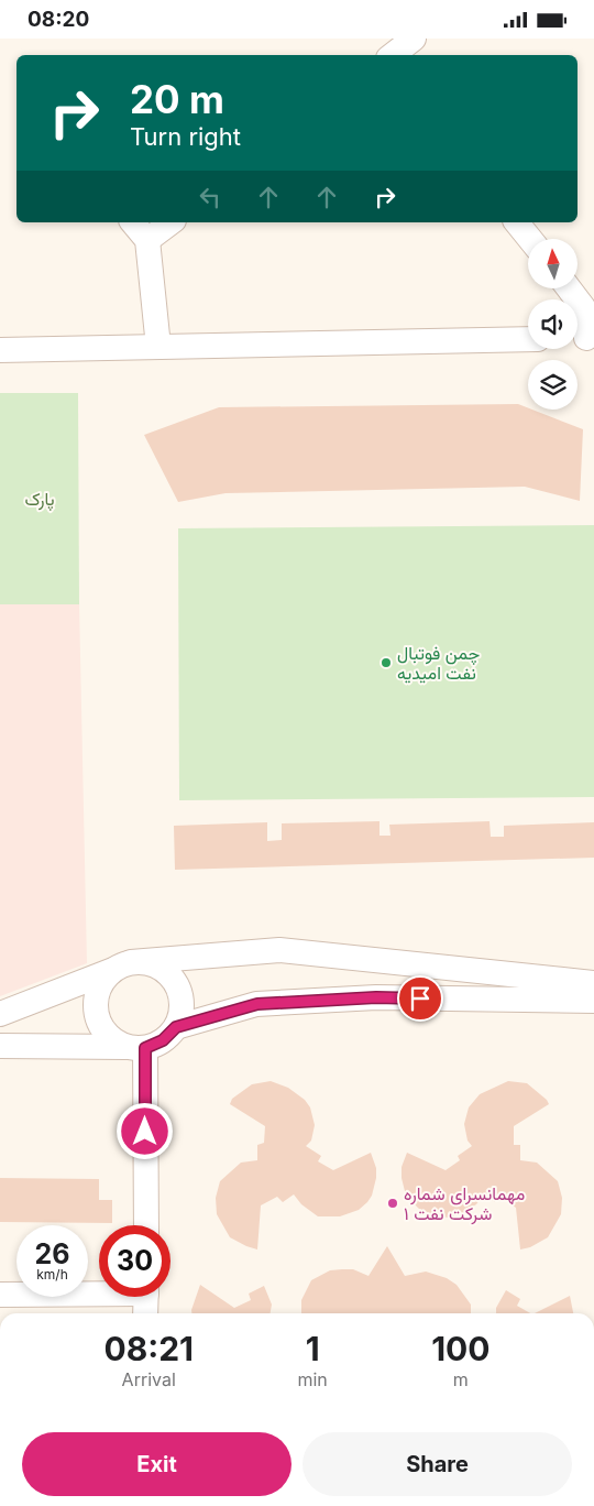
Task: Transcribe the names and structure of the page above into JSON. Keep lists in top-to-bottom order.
{
  "parks": ["پارک"],
  "places": ["چمن فوتبال نفت امیدیه", "مهمانسرای شماره ۱ شرکت نفت"],
  "north": "top",
  "page": {
    "status": "08:20",
    "turn": ["20 m", "Turn right"],
    "speed": "26 km/h",
    "limit": "30",
    "eta": [
      "08:21",
      "Arrival",
      "1",
      "min",
      "100",
      "m"
    ],
    "buttons": ["Exit", "Share"]
  }
}
